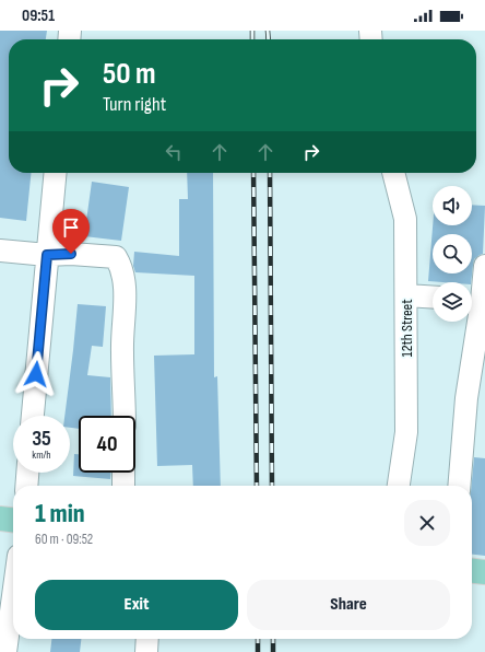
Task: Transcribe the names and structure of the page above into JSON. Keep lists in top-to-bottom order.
{
  "streets": {
    "street": ["12th Street"]
  },
  "page": {
    "status": "09:51",
    "turn": ["50 m", "Turn right"],
    "speed": "35 km/h",
    "limit": "40",
    "heading": ["1 min", "60 m · 09:52"],
    "buttons": ["Exit", "Share"]
  }
}
